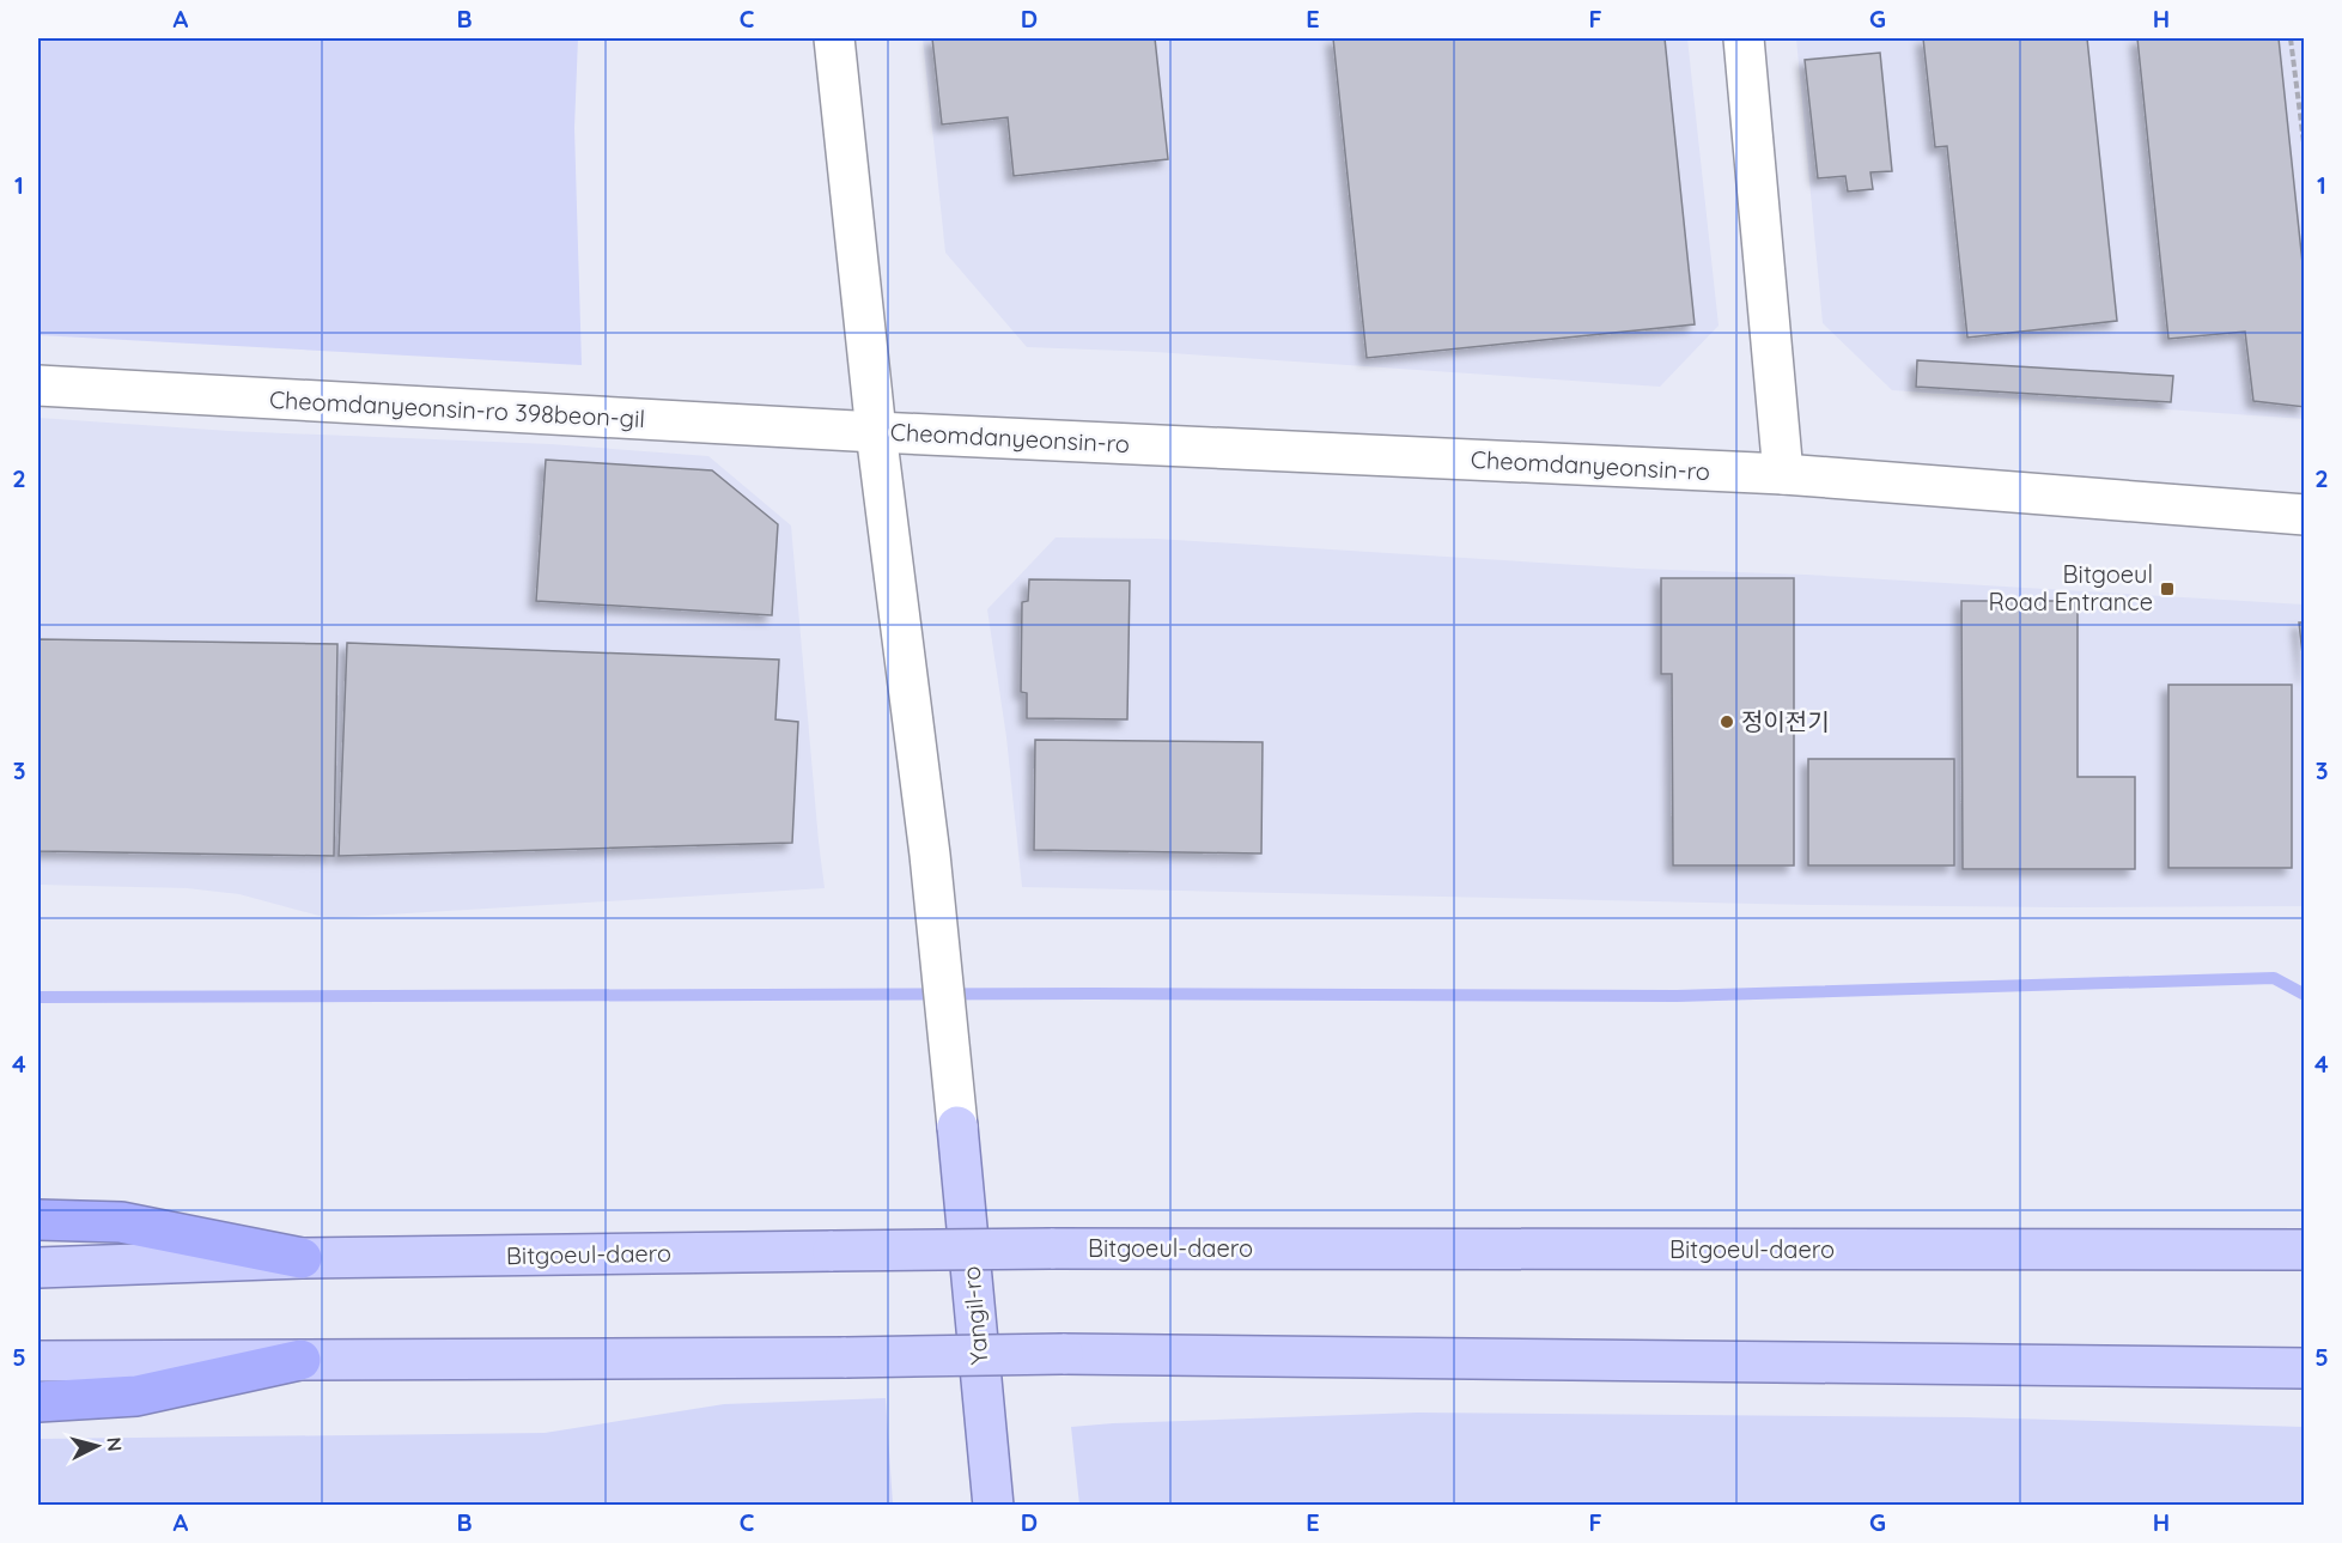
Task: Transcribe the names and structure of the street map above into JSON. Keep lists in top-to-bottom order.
{
  "streets": {
    "main road": ["Bitgoeul-daero", "Yangil-ro"],
    "street": ["Cheomdanyeonsin-ro 398beon-gil", "Cheomdanyeonsin-ro"]
  },
  "crossings": [
    ["Cheomdanyeonsin-ro 398beon-gil", "Cheomdanyeonsin-ro"],
    ["Cheomdanyeonsin-ro", "Yangil-ro"]
  ],
  "places": {
    "transit": ["Bitgoeul Road Entrance"],
    "other": ["정이전기"]
  },
  "north": "right",
  "grid": {
    "columns": [
      "A",
      "B",
      "C",
      "D",
      "E",
      "F",
      "G",
      "H"
    ],
    "rows": [
      "1",
      "2",
      "3",
      "4",
      "5"
    ]
  }
}
